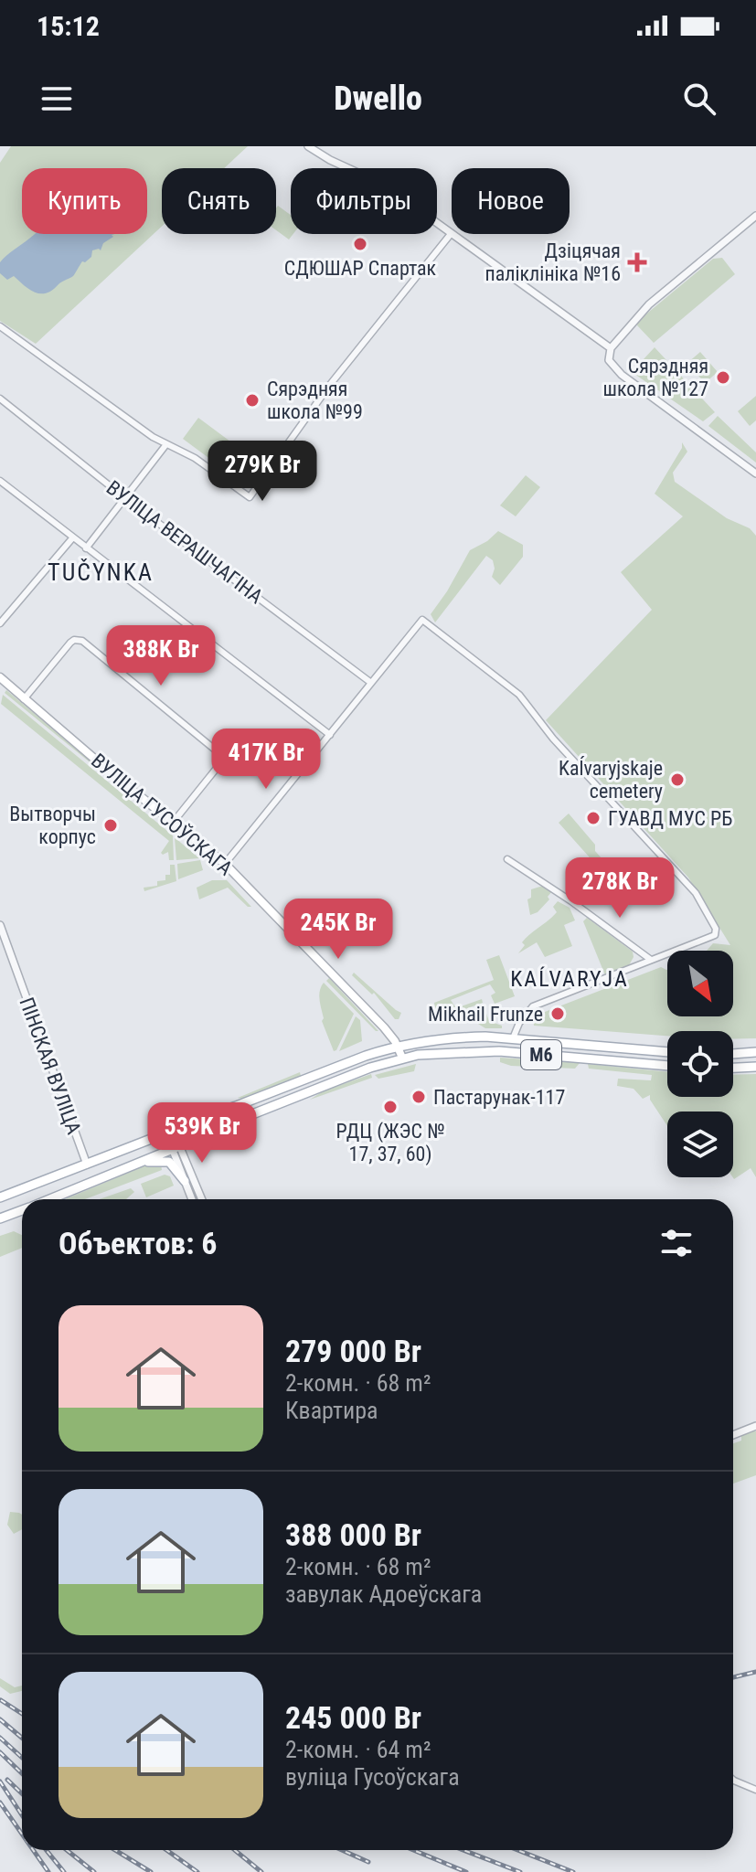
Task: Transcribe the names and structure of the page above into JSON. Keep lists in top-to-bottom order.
{
  "streets": {
    "main road": ["ВУЛІЦА ГУСОЎСКАГА", "М6"],
    "street": ["ВУЛІЦА ВЕРАШЧАГІНА", "ПІНСКАЯ ВУЛІЦА"]
  },
  "crossings": [
    ["ВУЛІЦА ГУСОЎСКАГА", "М6"],
    ["М6", "ПІНСКАЯ ВУЛІЦА"]
  ],
  "districts": ["TUČYNKA", "KAĹVARYJA"],
  "places": {
    "other": [
      "СДЮШАР Спартак",
      "Сярэдняя школа №127",
      "Сярэдняя школа №99",
      "Kaĺvaryjskaje cemetery",
      "ГУАВД МУС РБ",
      "Вытворчы корпус",
      "Mikhail Frunze",
      "Пастарунак-117",
      "РДЦ (ЖЭС № 17, 37, 60)"
    ],
    "health": ["Дзіцячая паліклініка №16"]
  },
  "north": "bottom right",
  "page": {
    "status": "15:12",
    "header": "Dwello",
    "chip": [
      "Купить",
      "Снять",
      "Фильтры",
      "Новое"
    ],
    "price": [
      "279K Br",
      "388K Br",
      "417K Br",
      "278K Br",
      "245K Br",
      "539K Br"
    ],
    "heading": "Объектов: 6",
    "list": [
      {
        "name": "279 000 Br",
        "note": "2-комн. · 68 m² · Квартира"
      },
      {
        "name": "388 000 Br",
        "note": "2-комн. · 68 m² · завулак Адоеўскага"
      },
      {
        "name": "245 000 Br",
        "note": "2-комн. · 64 m² · вуліца Гусоўскага"
      }
    ]
  }
}
